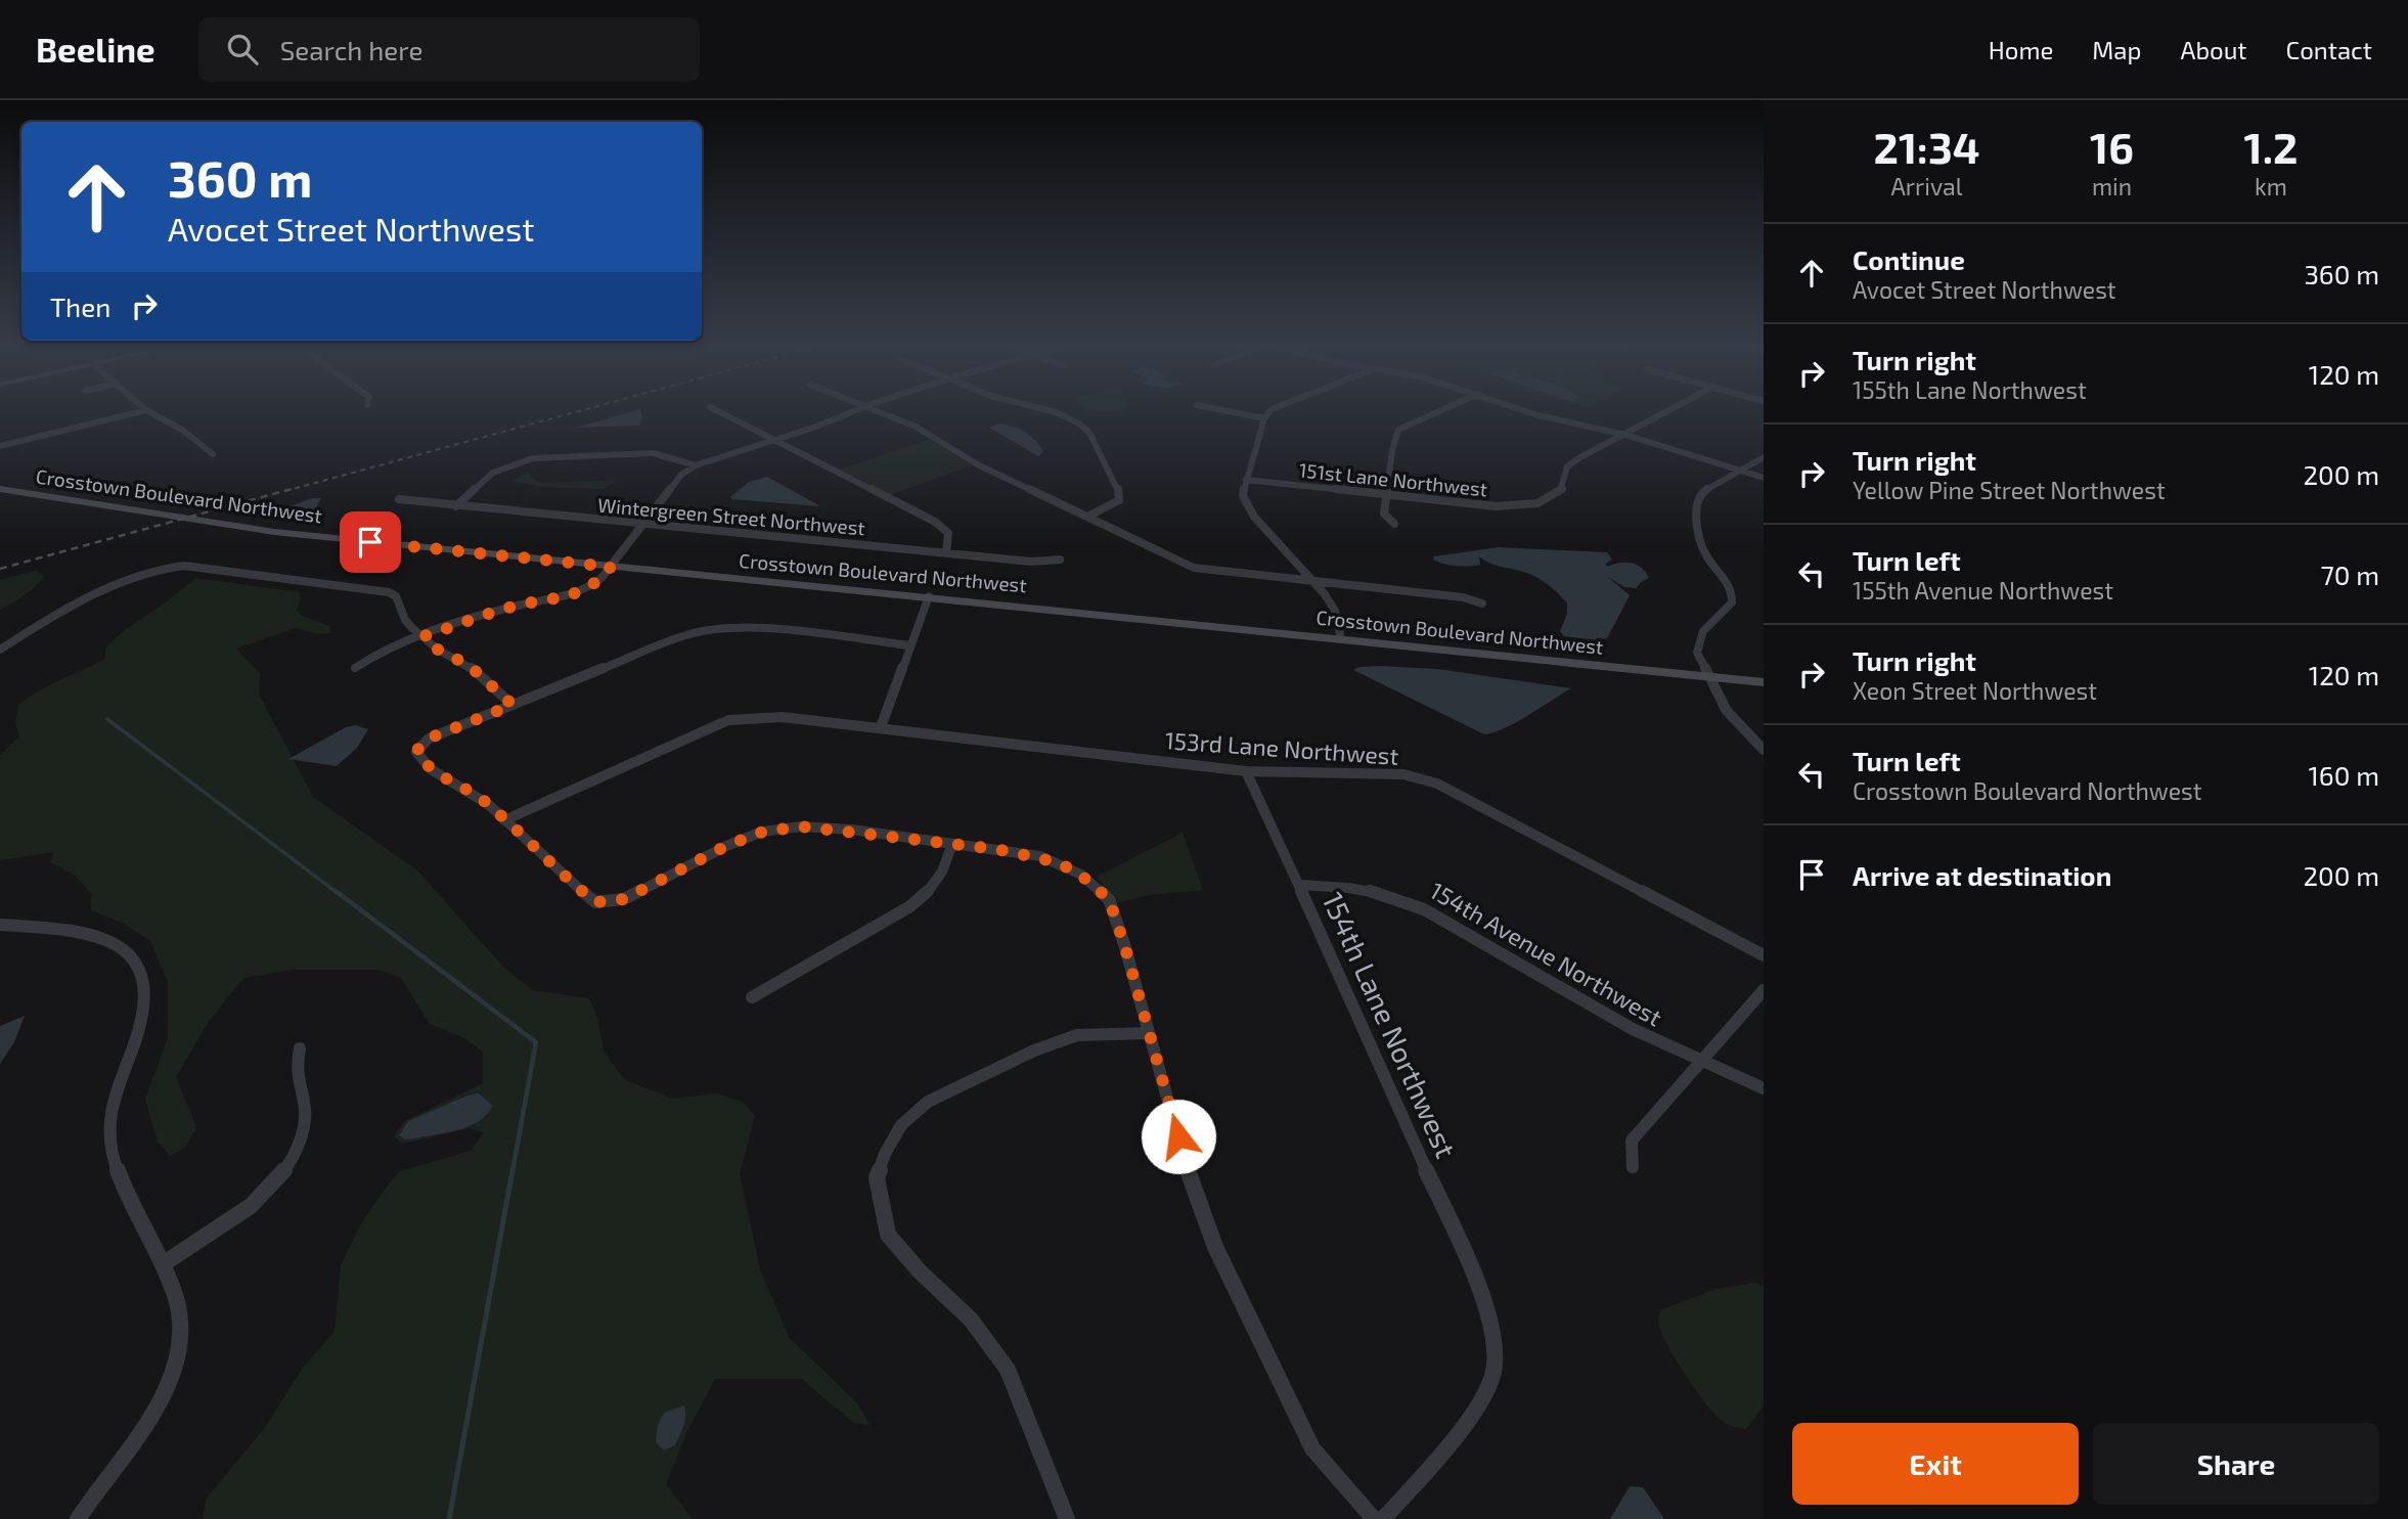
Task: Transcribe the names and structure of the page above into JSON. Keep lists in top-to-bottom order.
{
  "streets": {
    "street": [
      "151st Lane Northwest",
      "Crosstown Boulevard Northwest",
      "Wintergreen Street Northwest",
      "153rd Lane Northwest",
      "154th Avenue Northwest",
      "154th Lane Northwest"
    ]
  },
  "crossings": [
    ["153rd Lane Northwest", "154th Lane Northwest"],
    ["154th Avenue Northwest", "154th Lane Northwest"]
  ],
  "page": {
    "header": "Beeline",
    "search": "Search here",
    "nav": [
      "Home",
      "Map",
      "About",
      "Contact"
    ],
    "eta": [
      "21:34",
      "Arrival",
      "16",
      "min",
      "1.2",
      "km"
    ],
    "turn": ["360 m", "Avocet Street Northwest"],
    "list": [
      {
        "name": "Continue",
        "note": "Avocet Street Northwest",
        "value": "360 m"
      },
      {
        "name": "Turn right",
        "note": "155th Lane Northwest",
        "value": "120 m"
      },
      {
        "name": "Turn right",
        "note": "Yellow Pine Street Northwest",
        "value": "200 m"
      },
      {
        "name": "Turn left",
        "note": "155th Avenue Northwest",
        "value": "70 m"
      },
      {
        "name": "Turn right",
        "note": "Xeon Street Northwest",
        "value": "120 m"
      },
      {
        "name": "Turn left",
        "note": "Crosstown Boulevard Northwest",
        "value": "160 m"
      },
      {
        "name": "Arrive at destination",
        "value": "200 m"
      }
    ],
    "then": "Then",
    "buttons": ["Exit", "Share"]
  }
}
